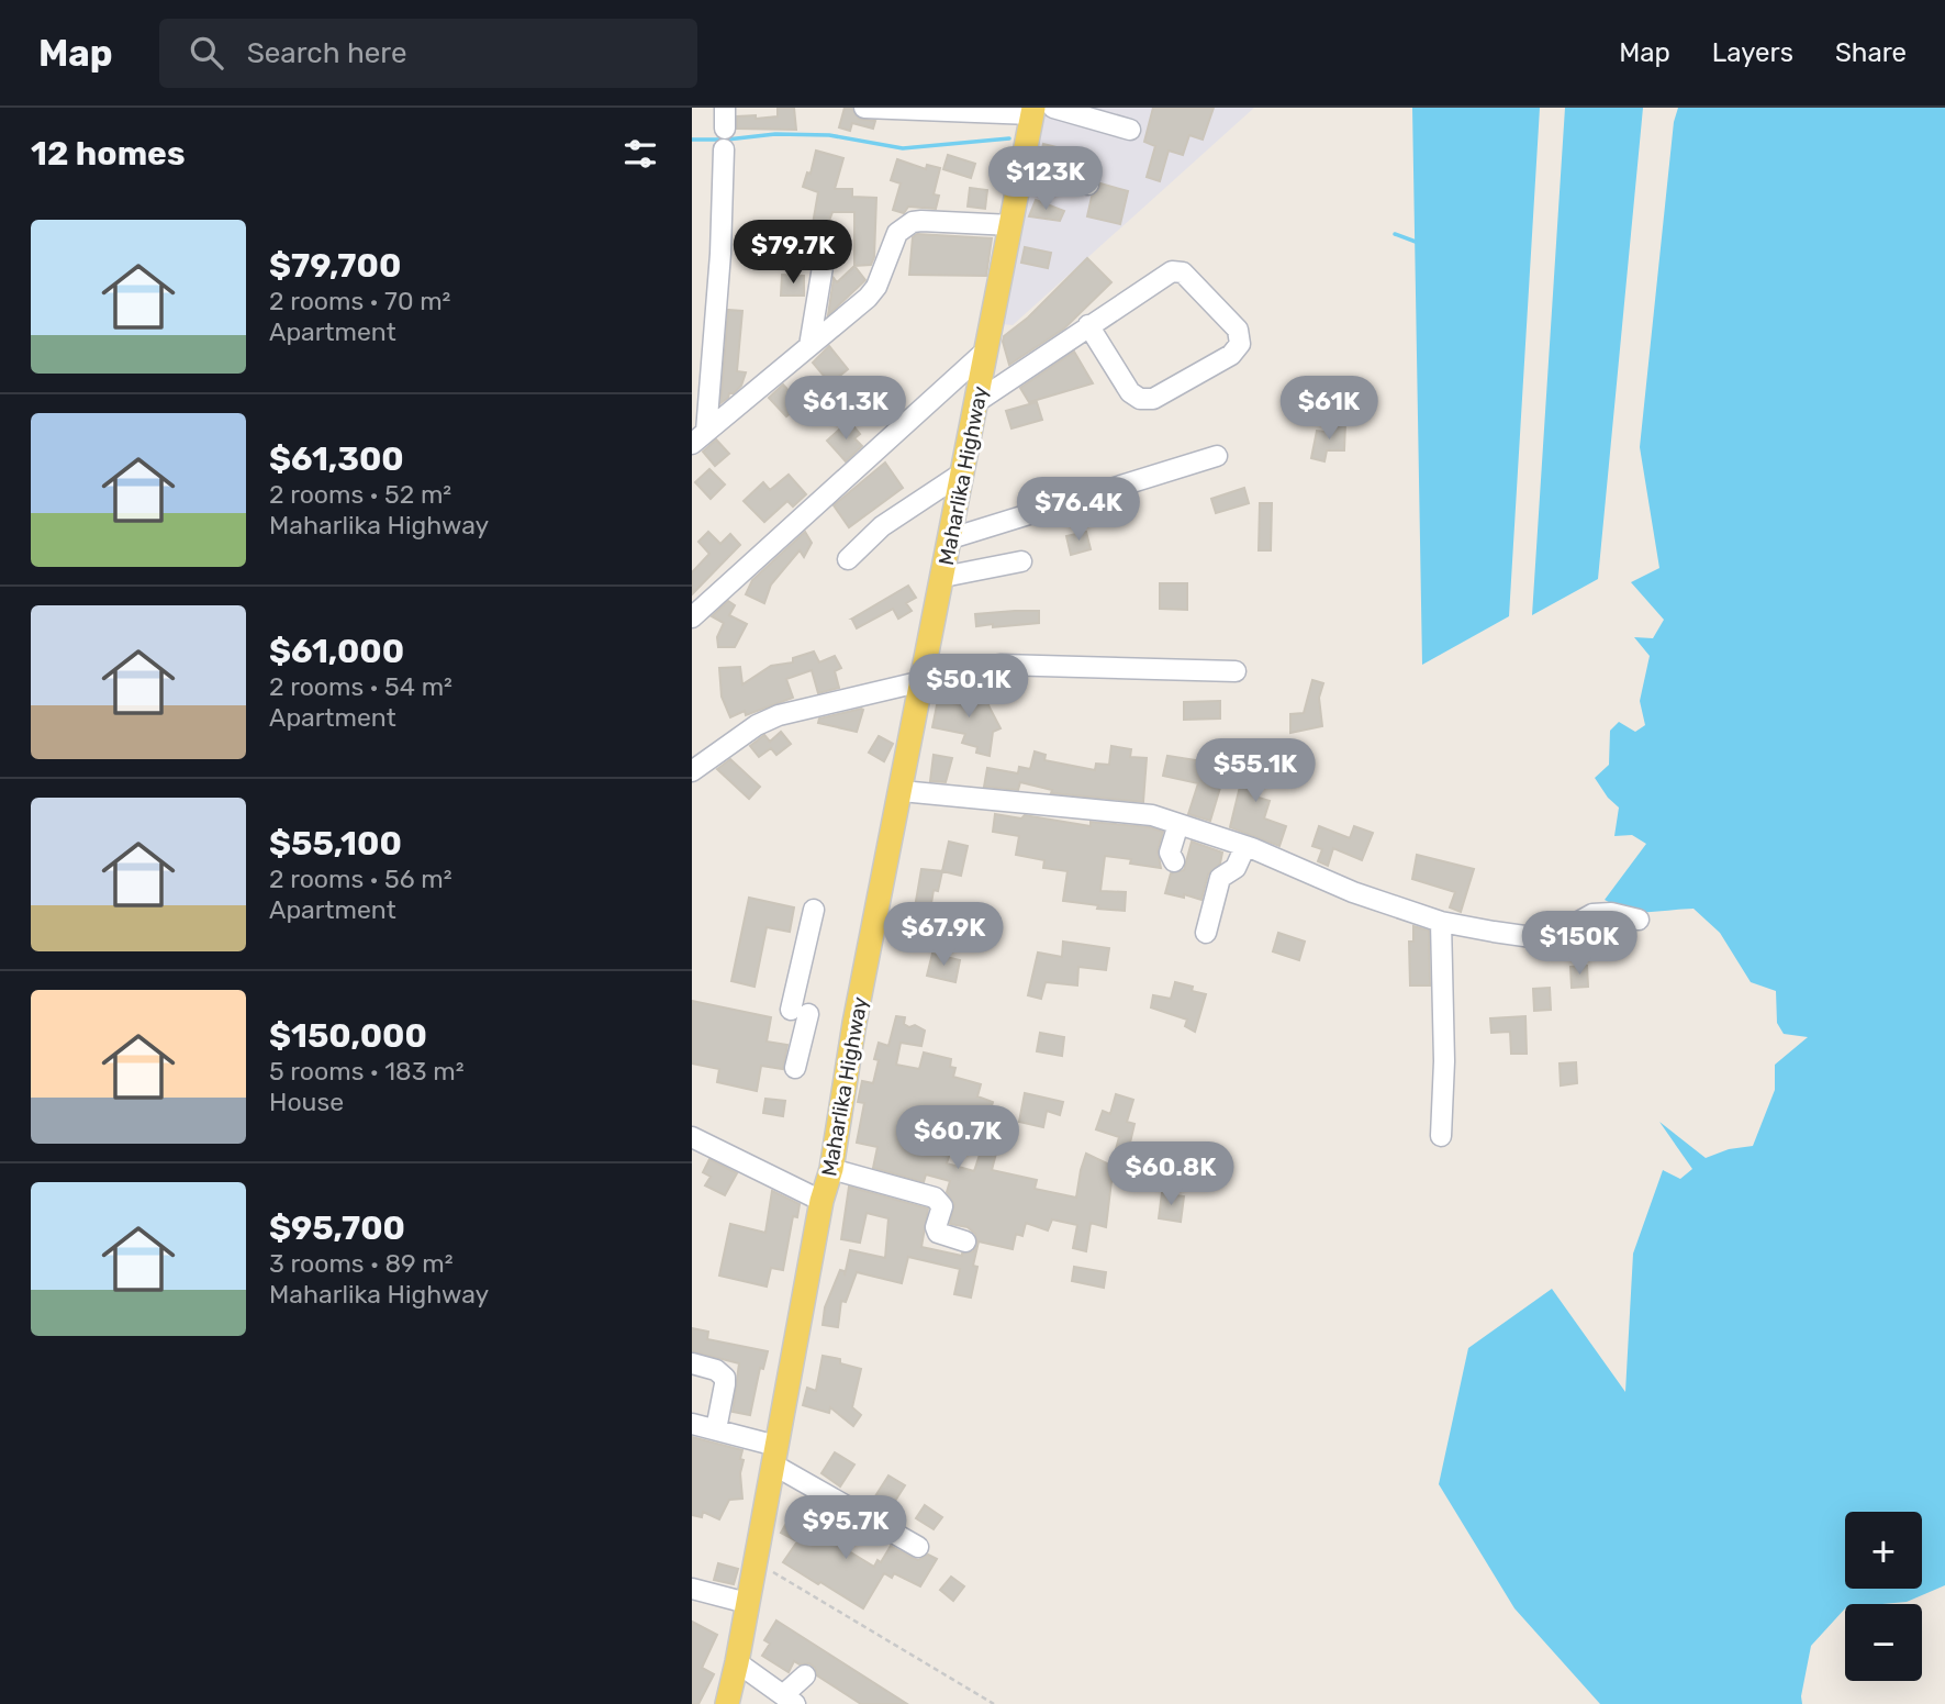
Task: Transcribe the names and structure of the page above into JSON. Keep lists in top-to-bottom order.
{
  "streets": {
    "main road": ["Maharlika Highway"]
  },
  "page": {
    "header": "Map",
    "search": "Search here",
    "nav": ["Map", "Layers", "Share"],
    "heading": "12 homes",
    "price": [
      "$123K",
      "$79.7K",
      "$61.3K",
      "$61K",
      "$76.4K",
      "$50.1K",
      "$55.1K",
      "$67.9K",
      "$150K",
      "$60.7K",
      "$60.8K",
      "$95.7K"
    ],
    "list": [
      {
        "name": "$79,700",
        "note": "2 rooms · 70 m² · Apartment"
      },
      {
        "name": "$61,300",
        "note": "2 rooms · 52 m² · Maharlika Highway"
      },
      {
        "name": "$61,000",
        "note": "2 rooms · 54 m² · Apartment"
      },
      {
        "name": "$55,100",
        "note": "2 rooms · 56 m² · Apartment"
      },
      {
        "name": "$150,000",
        "note": "5 rooms · 183 m² · House"
      },
      {
        "name": "$95,700",
        "note": "3 rooms · 89 m² · Maharlika Highway"
      }
    ],
    "map_buttons": ["+", "−"]
  }
}
